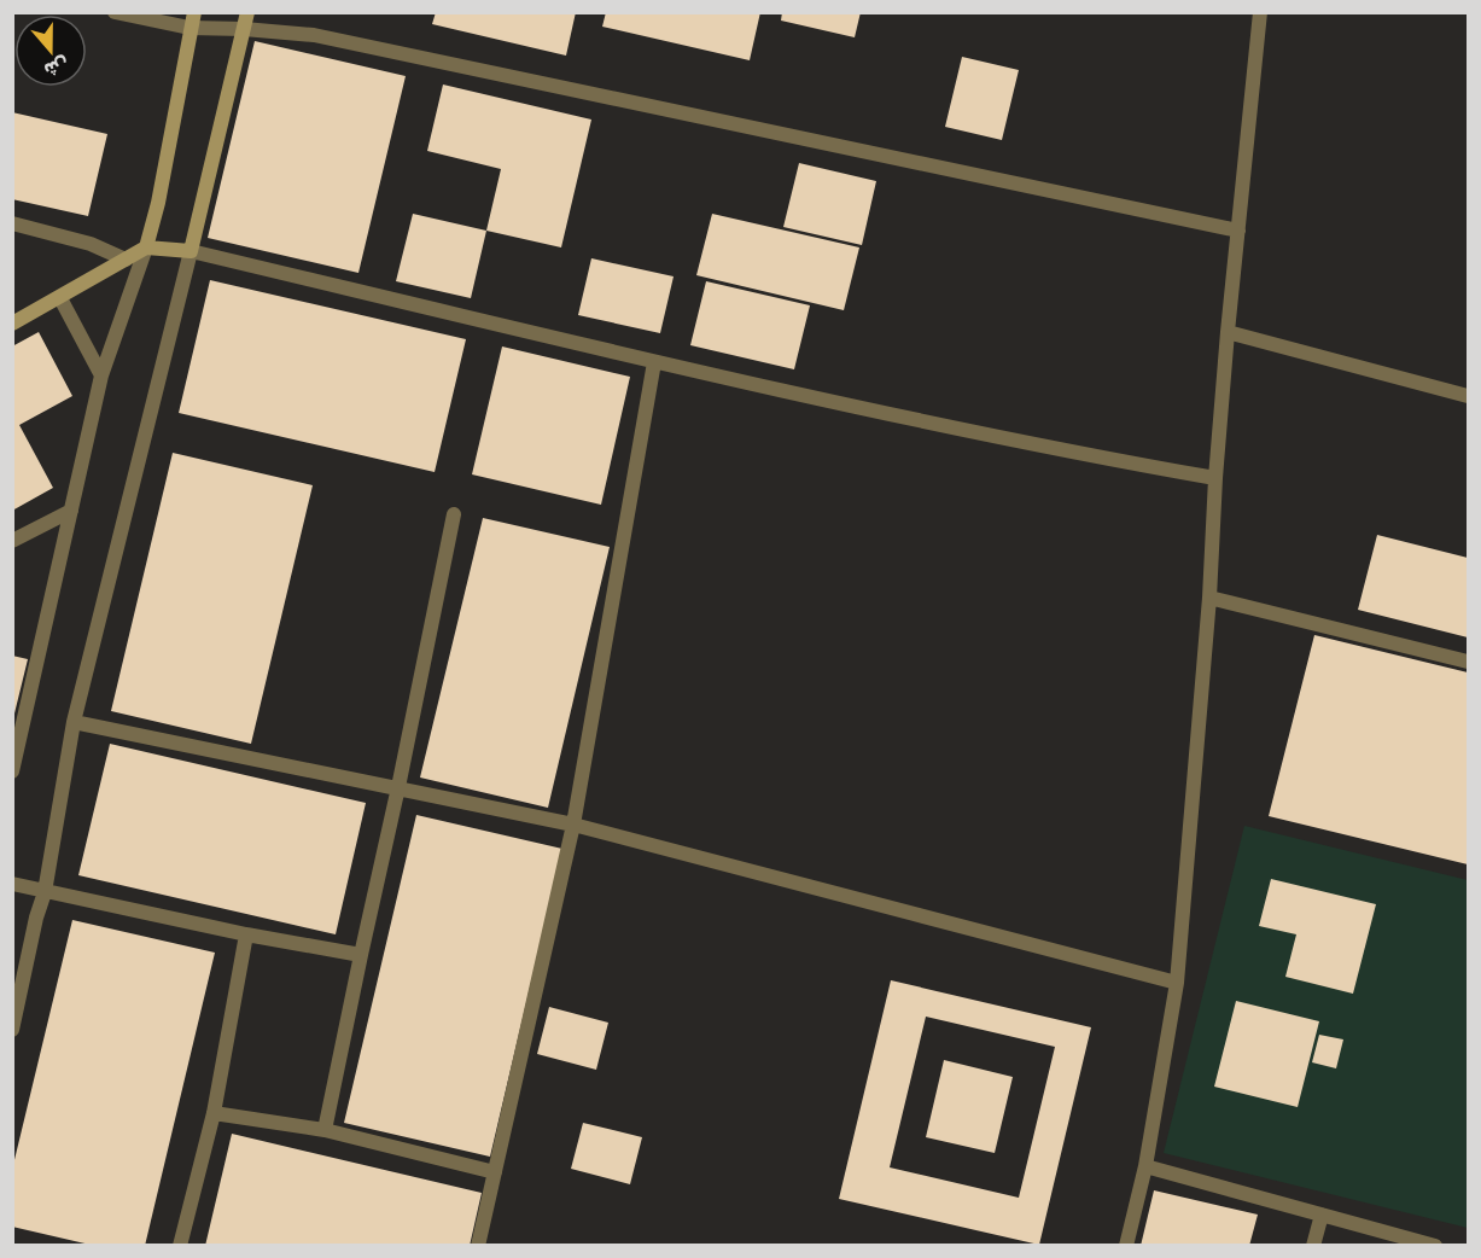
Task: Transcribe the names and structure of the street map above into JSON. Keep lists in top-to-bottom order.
{
  "north": "bottom"
}
